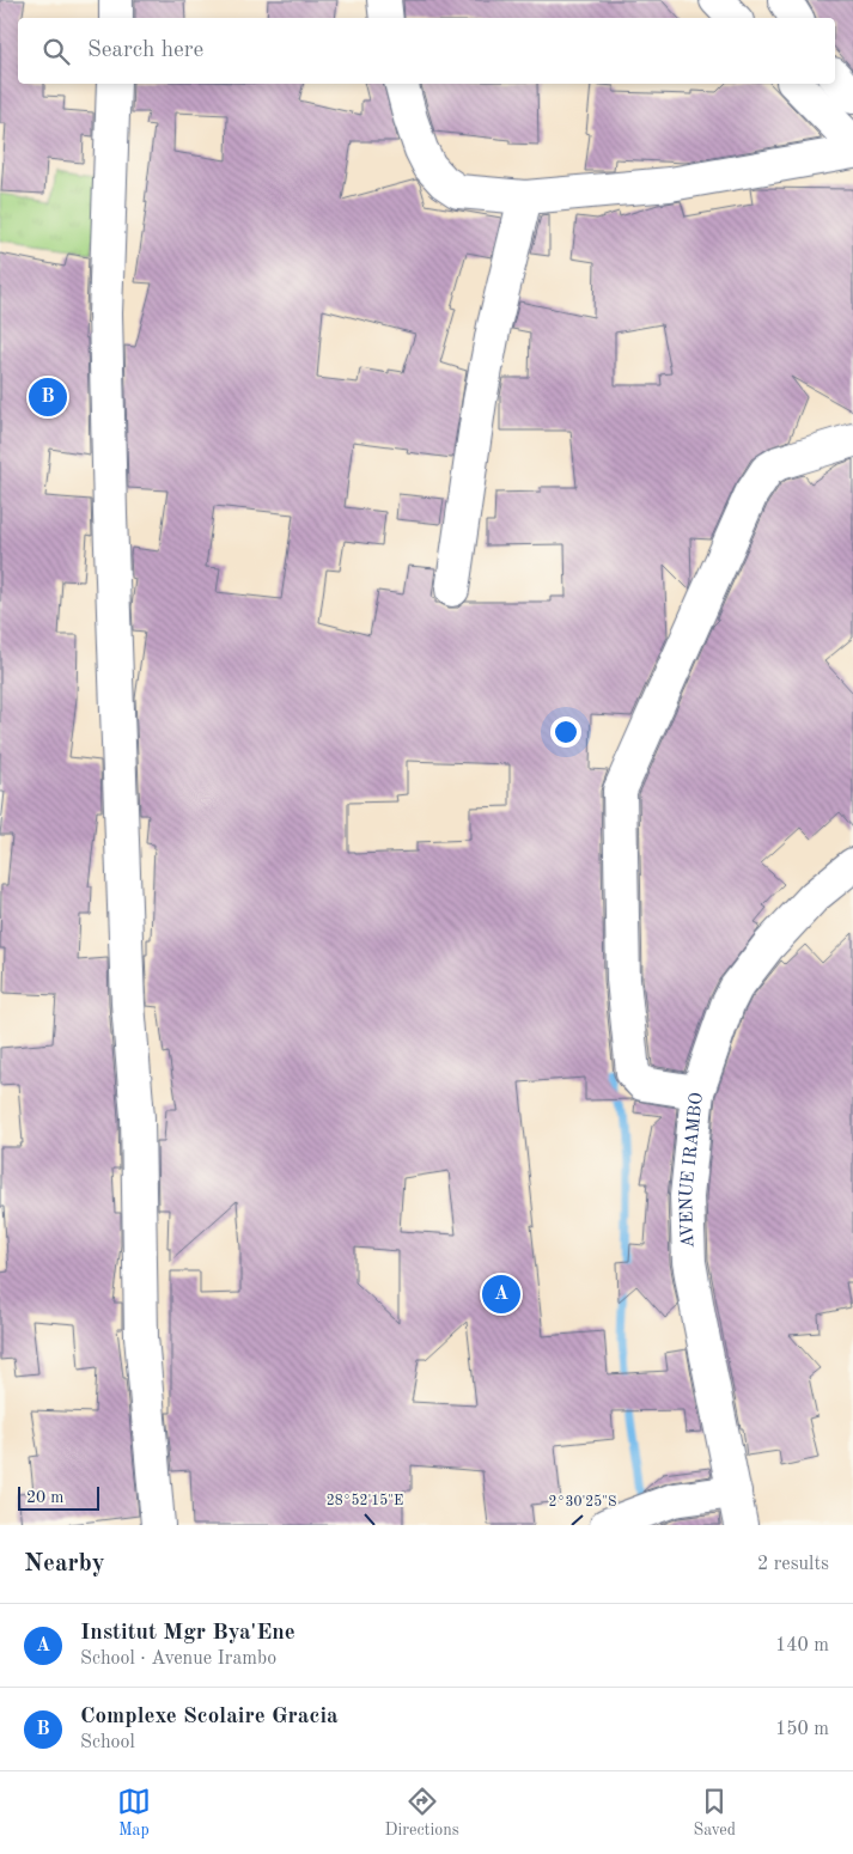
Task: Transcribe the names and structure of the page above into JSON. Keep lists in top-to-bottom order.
{
  "streets": {
    "street": ["AVENUE IRAMBO"]
  },
  "scale_bar": "20 m",
  "page": {
    "search": "Search here",
    "pins": ["B", "A"],
    "scale": "20 m",
    "heading": ["Nearby", "2 results"],
    "list": [
      {
        "mark": "A",
        "name": "Institut Mgr Bya'Ene",
        "note": "School · Avenue Irambo",
        "value": "140 m"
      },
      {
        "mark": "B",
        "name": "Complexe Scolaire Gracia",
        "note": "School",
        "value": "150 m"
      }
    ],
    "nav": ["Map", "Directions", "Saved"]
  },
  "coordinates": ["28°52'15\"E", "2°30'25\"S"]
}
